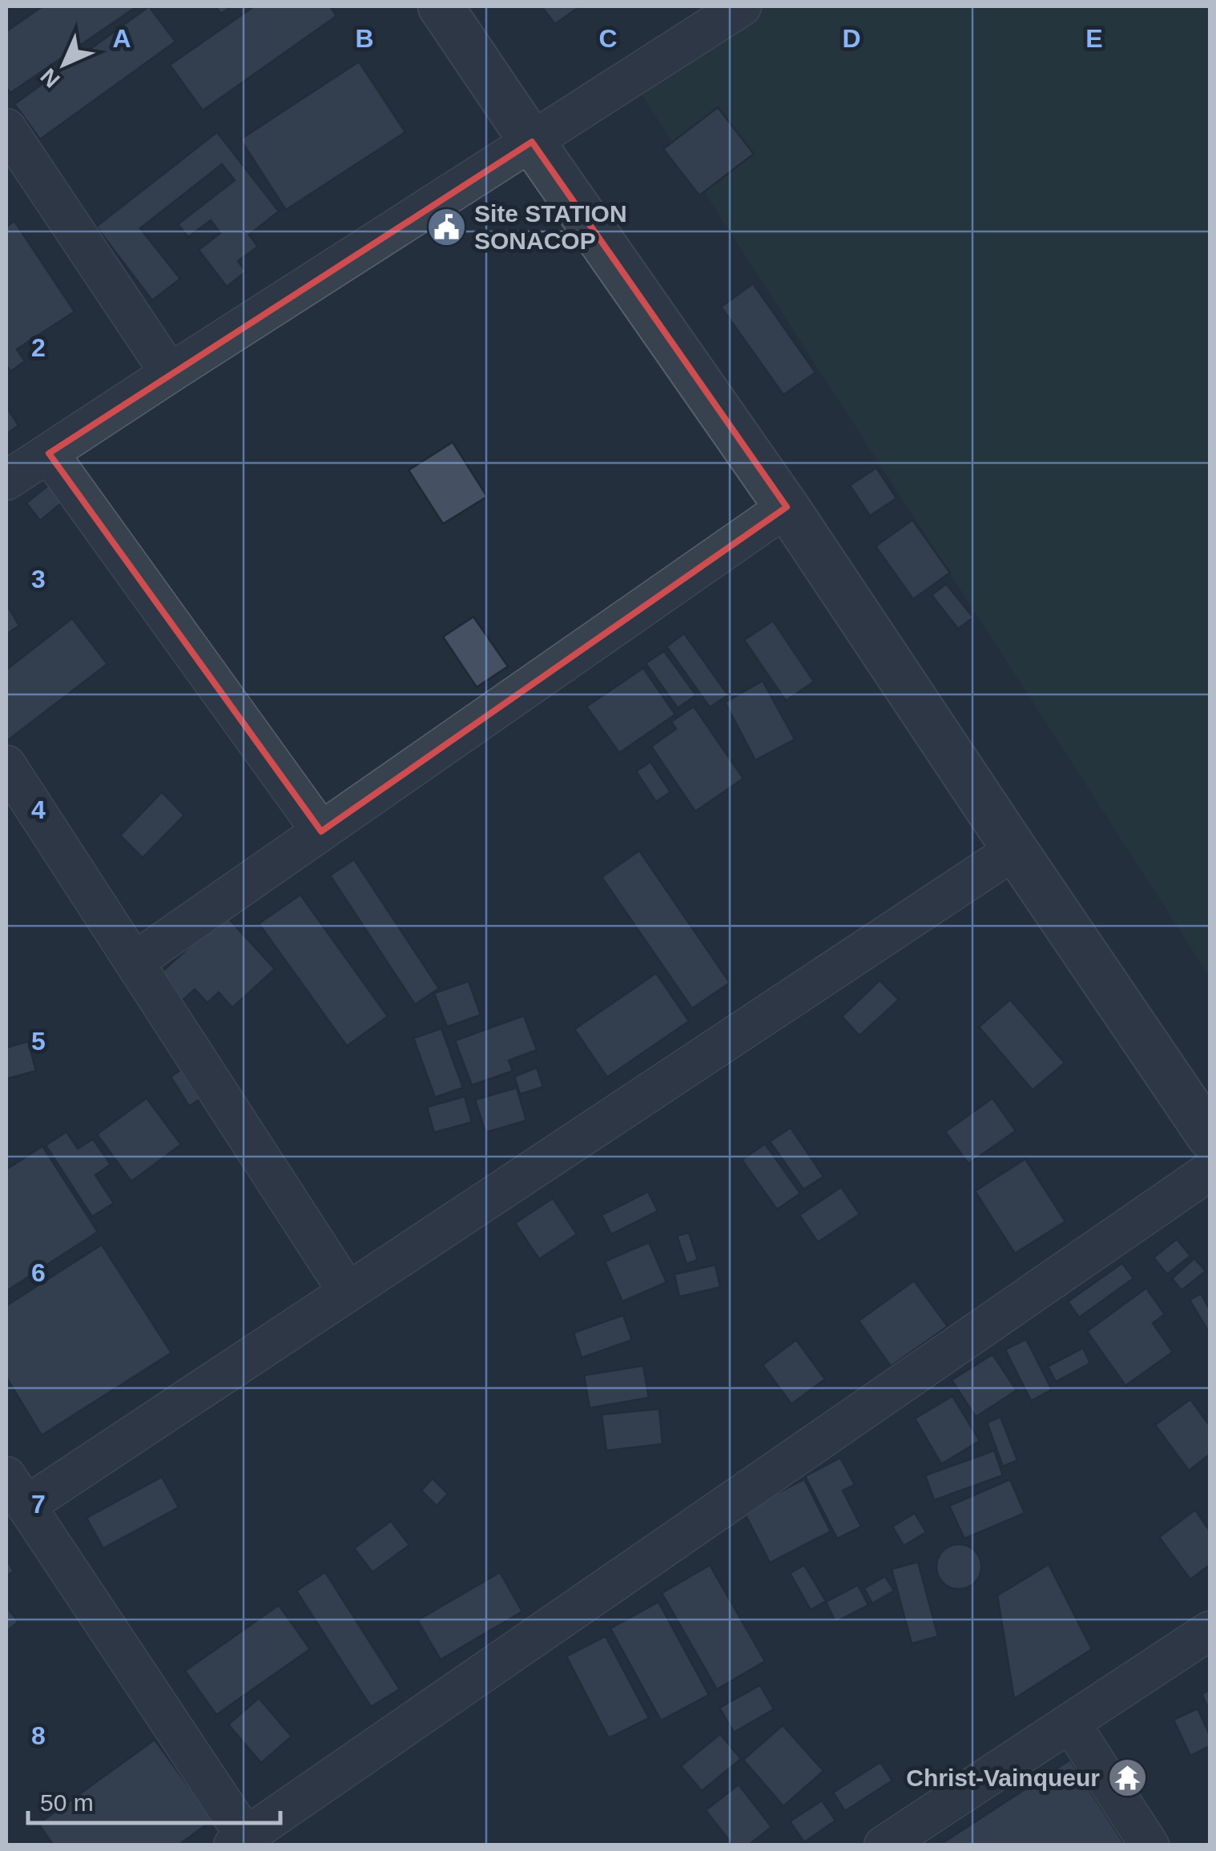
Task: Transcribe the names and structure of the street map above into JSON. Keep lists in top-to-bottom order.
{
  "places": {
    "public building": ["Site STATION SONACOP"],
    "temple": ["Christ-Vainqueur"]
  },
  "scale_bar": "50 m",
  "north": "bottom left",
  "grid": {
    "columns": [
      "A",
      "B",
      "C",
      "D",
      "E"
    ],
    "rows": [
      "2",
      "3",
      "4",
      "5",
      "6",
      "7",
      "8"
    ]
  }
}
